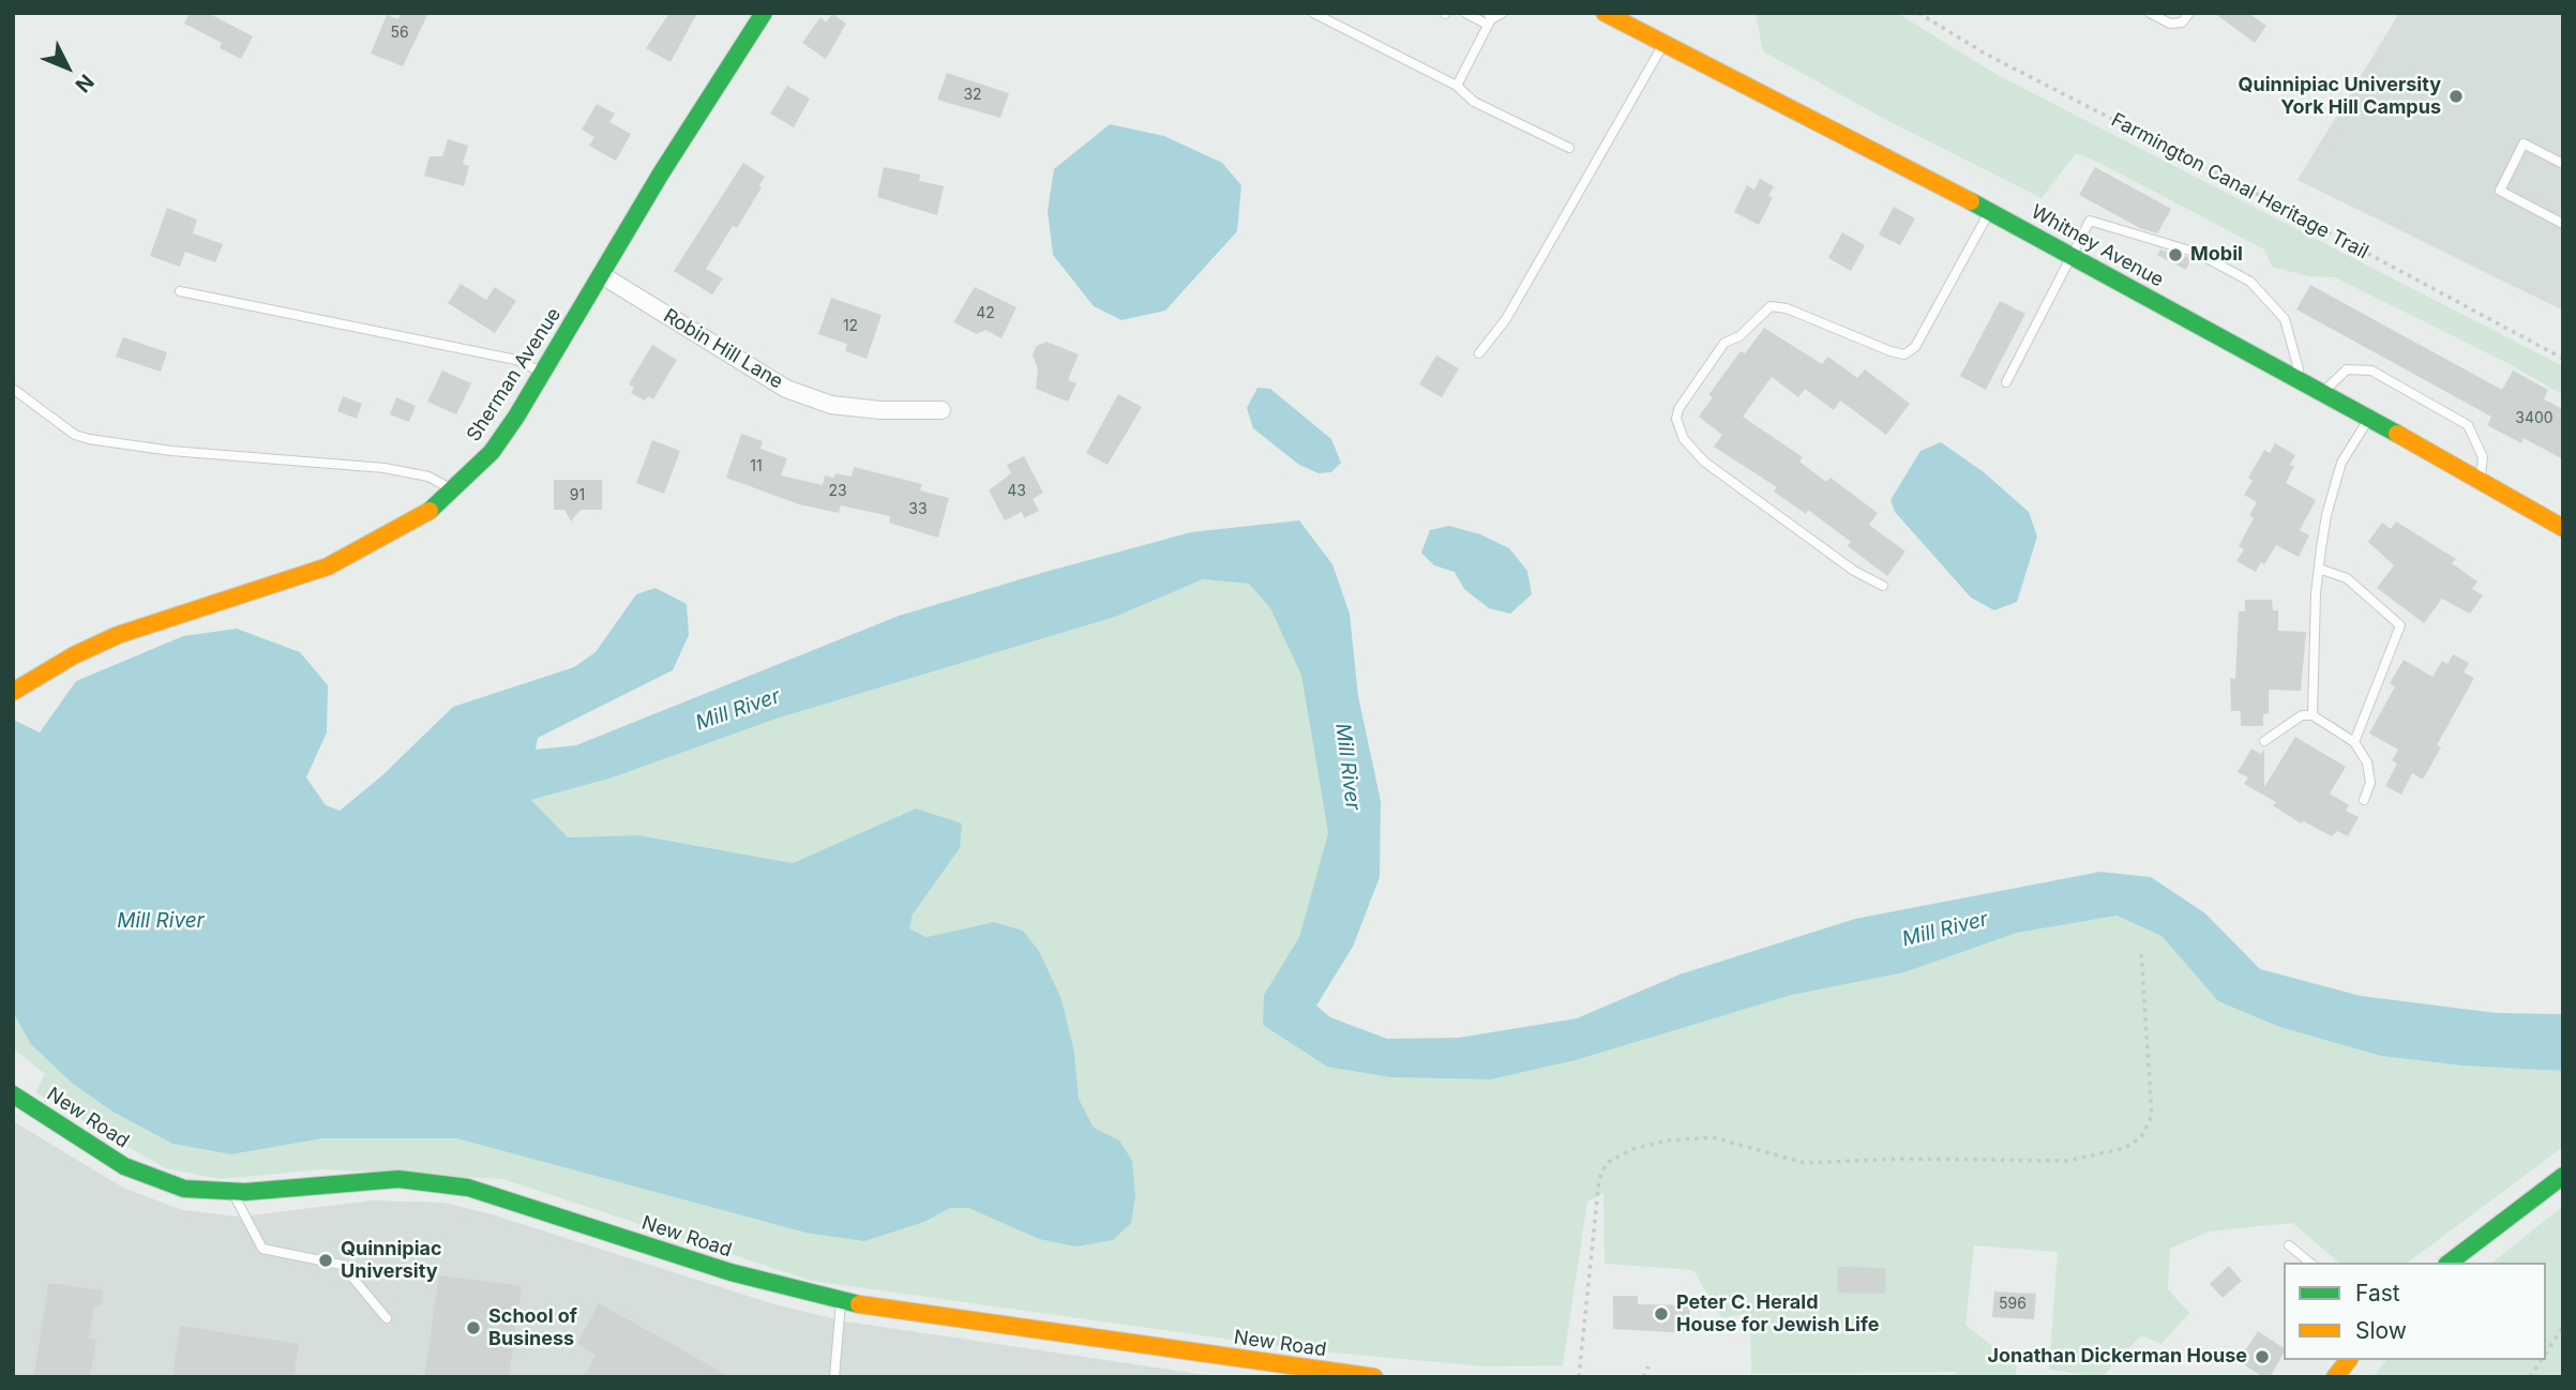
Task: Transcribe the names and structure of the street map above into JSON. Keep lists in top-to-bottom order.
{
  "streets": {
    "main road": ["Whitney Avenue", "Sherman Avenue", "New Road"],
    "street": ["Robin Hill Lane"],
    "path": ["Farmington Canal Heritage Trail"]
  },
  "crossings": [
    ["Robin Hill Lane", "Sherman Avenue"]
  ],
  "water": ["Mill River"],
  "places": [
    "Quinnipiac University York Hill Campus",
    "Mobil",
    "Quinnipiac University",
    "Peter C. Herald House for Jewish Life",
    "School of Business",
    "Jonathan Dickerman House"
  ],
  "house_numbers": [
    "56",
    "32",
    "42",
    "12",
    "3400",
    "11",
    "23",
    "43",
    "91",
    "33",
    "596"
  ],
  "legend": ["Fast", "Slow"],
  "north": "bottom right"
}
